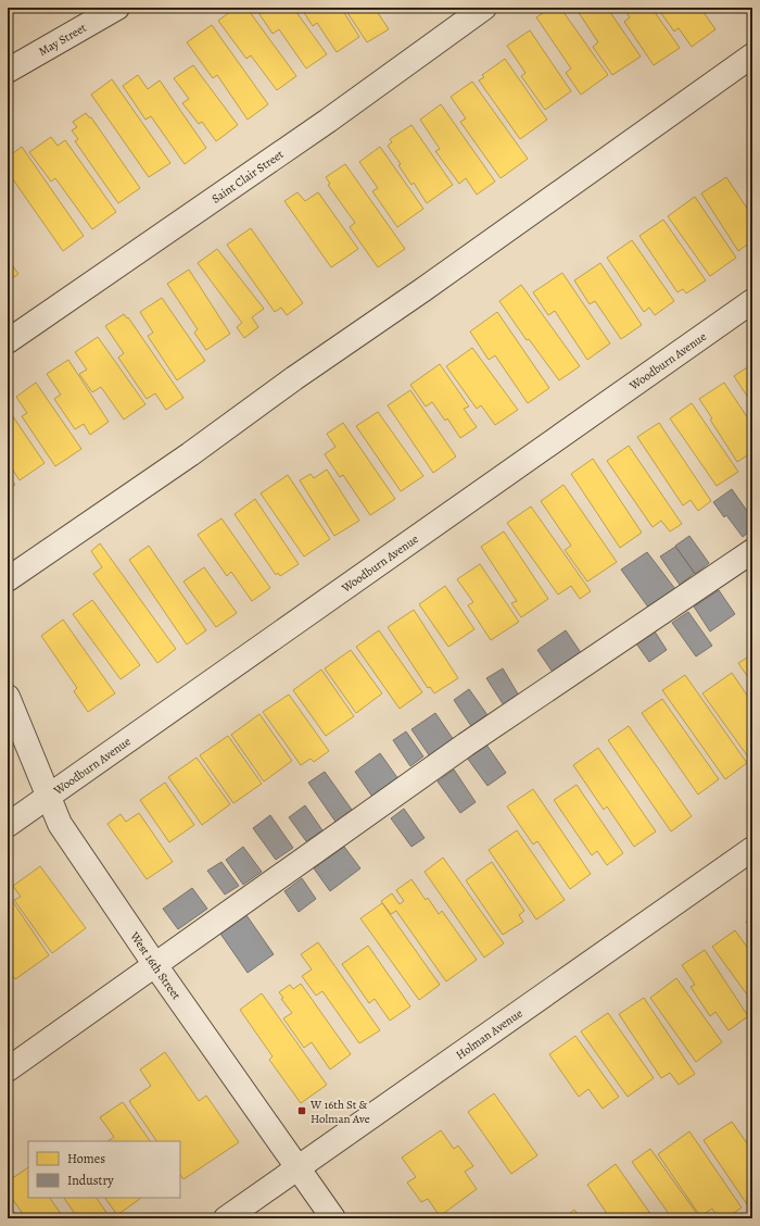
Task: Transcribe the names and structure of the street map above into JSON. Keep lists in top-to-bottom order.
{
  "streets": {
    "street": [
      "May Street",
      "Saint Clair Street",
      "Woodburn Avenue",
      "West 16th Street",
      "Holman Avenue"
    ]
  },
  "crossings": [
    ["Woodburn Avenue", "West 16th Street"],
    ["West 16th Street", "Holman Avenue"]
  ],
  "places": {
    "transit": ["W 16th St & Holman Ave"]
  },
  "legend": ["Homes", "Industry"]
}
